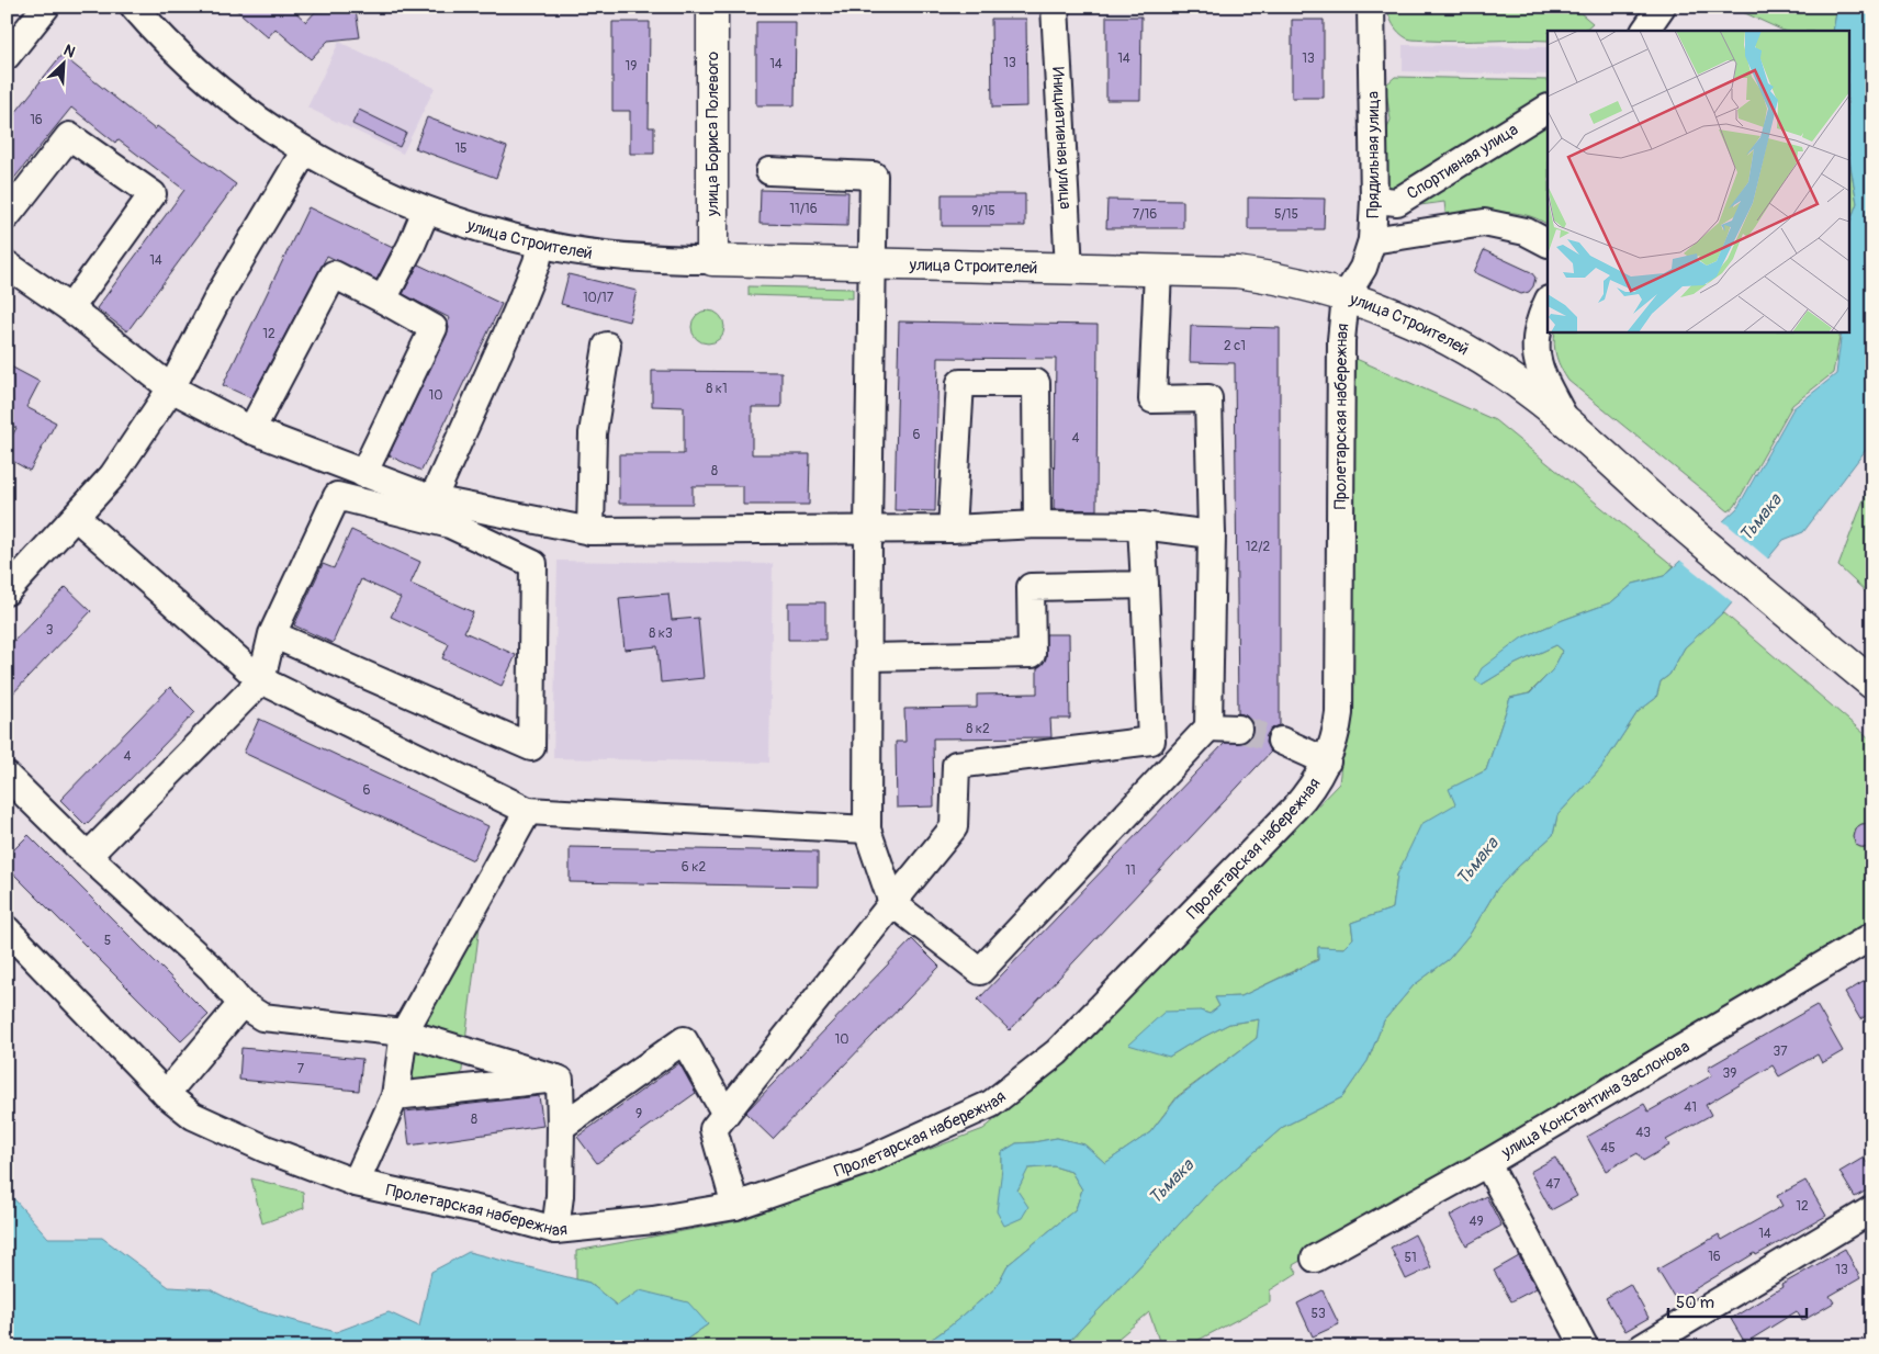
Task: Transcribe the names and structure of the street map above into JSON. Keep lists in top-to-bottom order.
{
  "streets": {
    "main road": ["улица Бориса Полевого", "улица Строителей"],
    "street": [
      "Инициативная улица",
      "Прядильная улица",
      "Спортивная улица",
      "Пролетарская набережная",
      "улица Константина Заслонова"
    ]
  },
  "crossings": [
    ["улица Бориса Полевого", "улица Строителей"],
    ["Инициативная улица", "улица Строителей"],
    ["Прядильная улица", "Спортивная улица"],
    ["Прядильная улица", "улица Строителей"],
    ["Прядильная улица", "Пролетарская набережная"],
    ["улица Строителей", "Пролетарская набережная"]
  ],
  "water": ["Тьмака"],
  "house_numbers": [
    "14",
    "13",
    "13",
    "14",
    "19",
    "16",
    "15",
    "11/16",
    "9/15",
    "7/16",
    "5/15",
    "14",
    "10/17",
    "12",
    "2 с1",
    "8 к1",
    "10",
    "6",
    "4",
    "8",
    "12/2",
    "3",
    "8 к3",
    "8 к2",
    "4",
    "6",
    "6 к2",
    "11",
    "5",
    "10",
    "37",
    "7",
    "39",
    "41",
    "9",
    "8",
    "43",
    "45",
    "47",
    "12",
    "49",
    "14",
    "16",
    "51",
    "13",
    "53"
  ],
  "scale_bar": "50 m",
  "north": "top right"
}
